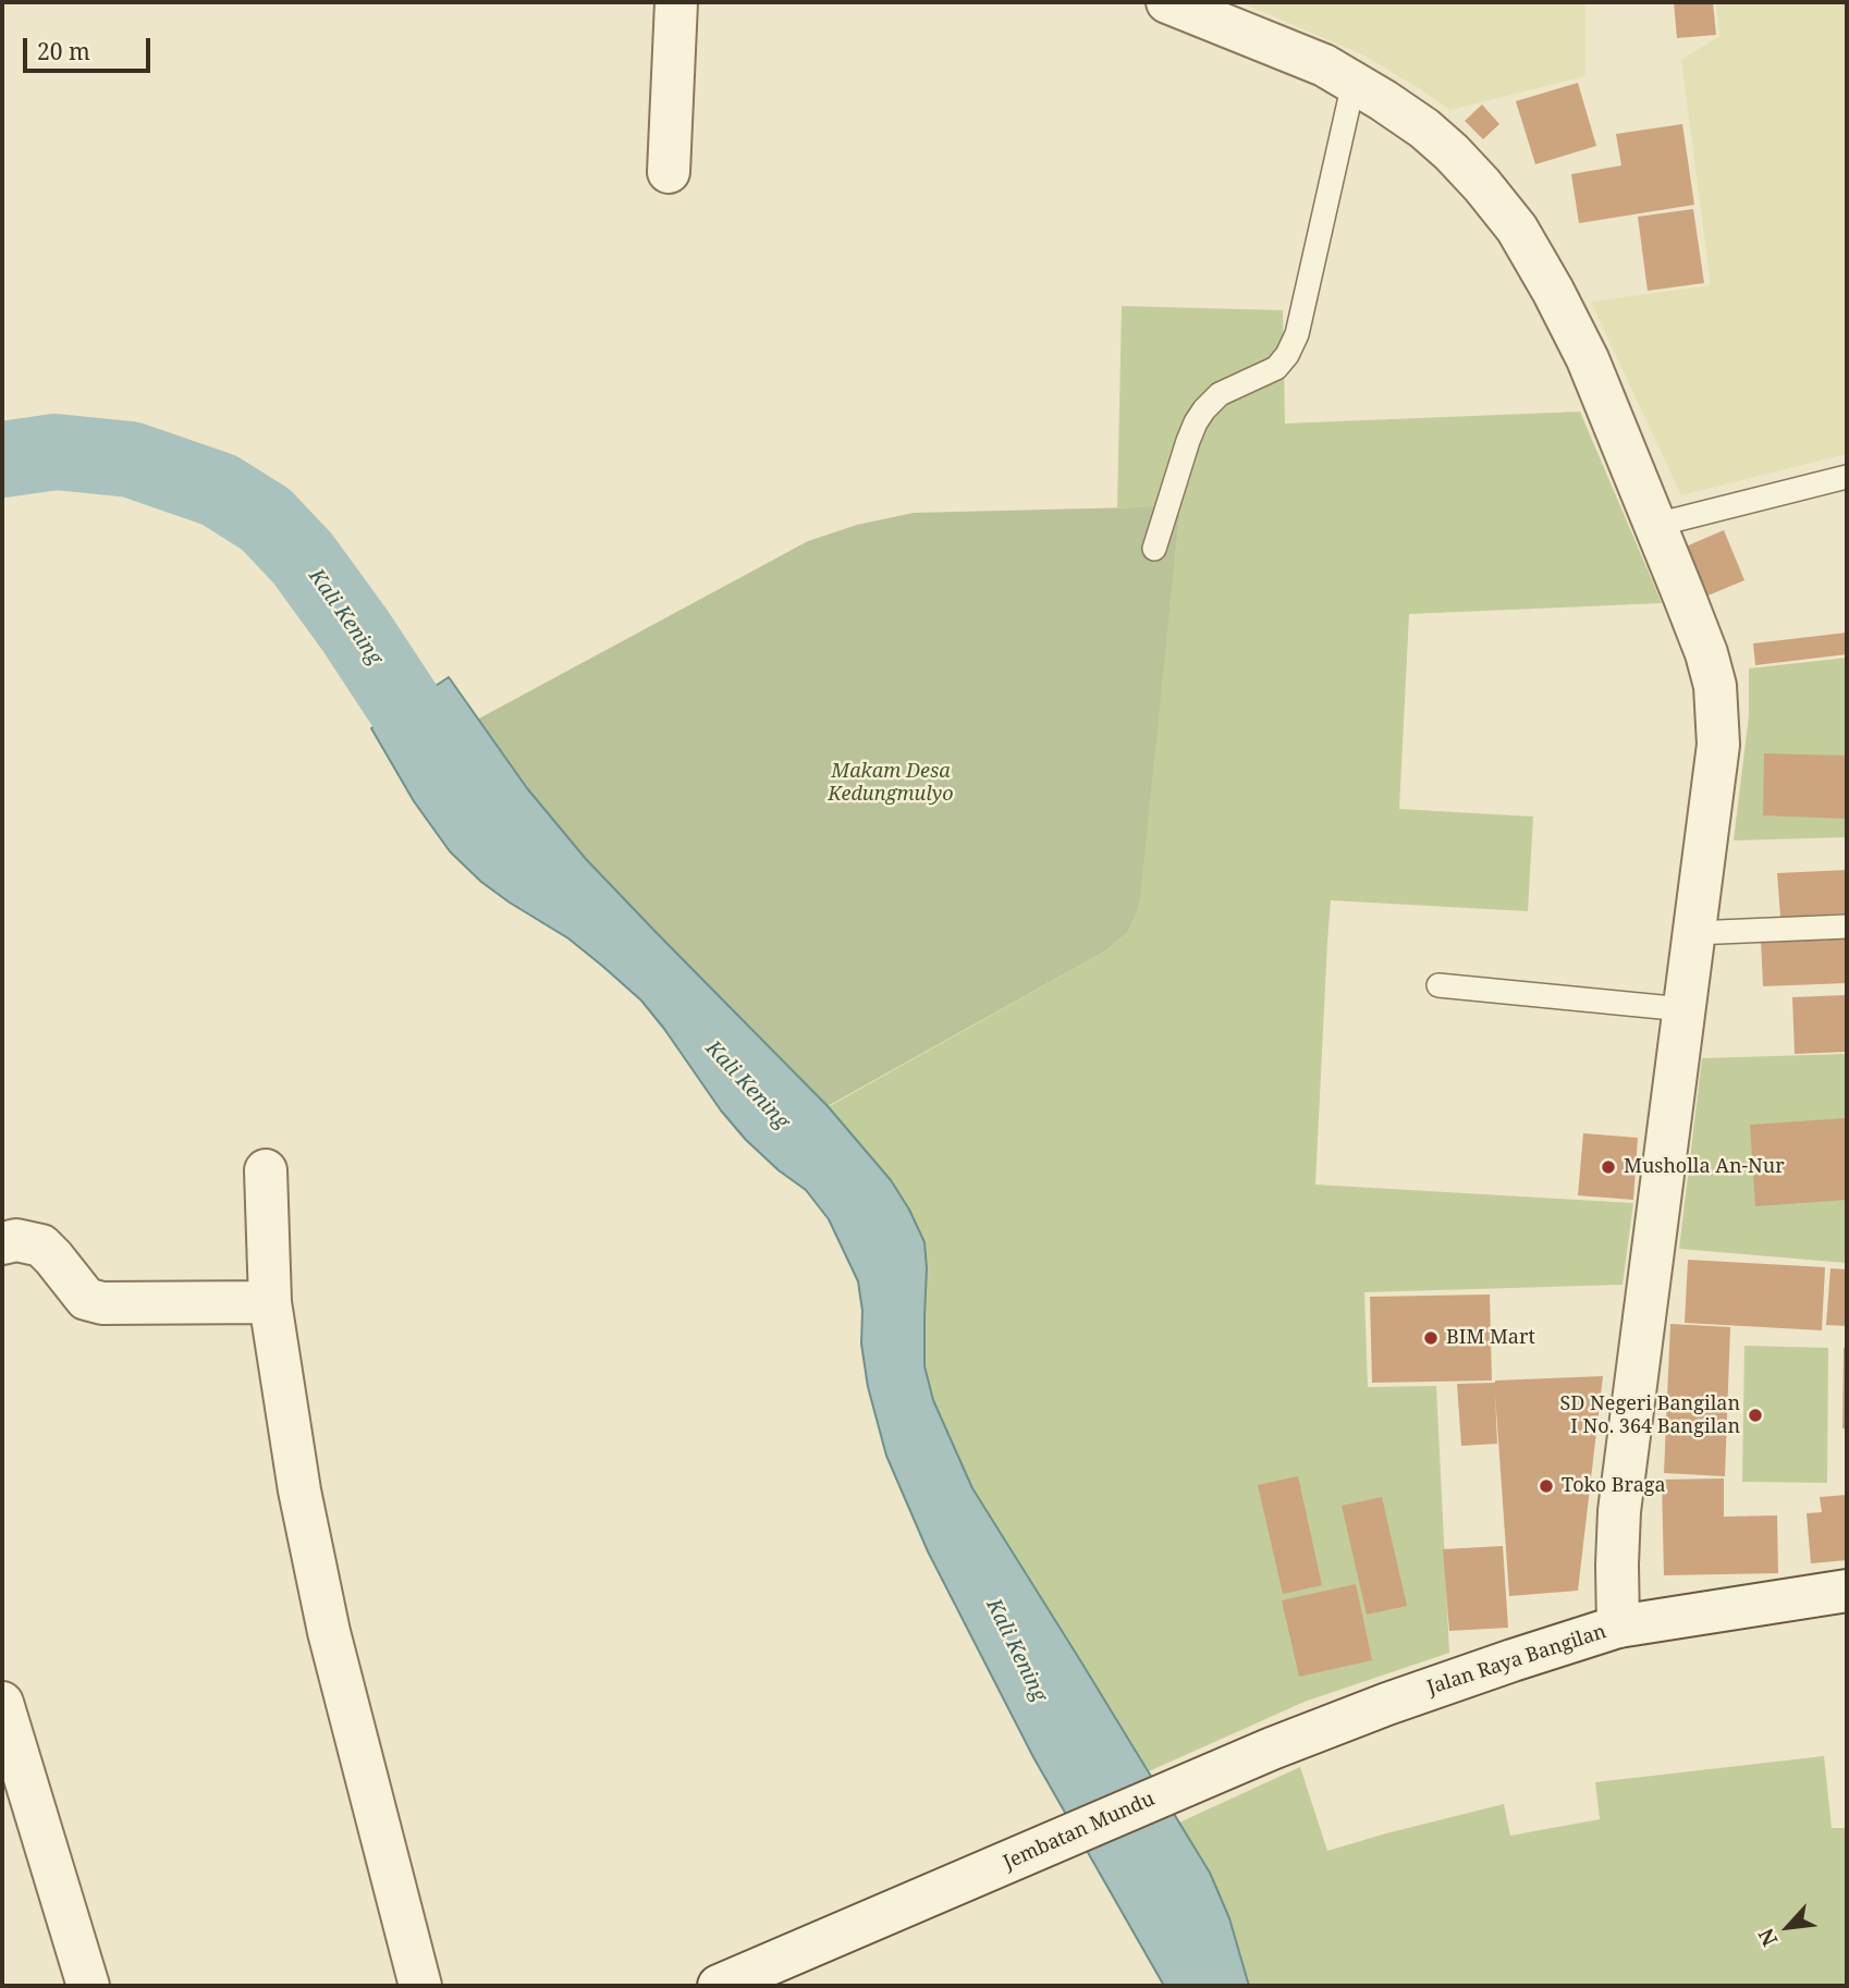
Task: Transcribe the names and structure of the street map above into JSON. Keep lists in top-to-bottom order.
{
  "streets": {
    "street": ["Jalan Raya Bangilan", "Jembatan Mundu"]
  },
  "crossings": [
    ["Jalan Raya Bangilan", "Jembatan Mundu"]
  ],
  "water": ["Kali Kening"],
  "parks": ["Makam Desa Kedungmulyo"],
  "places": [
    "Musholla An-Nur",
    "BIM Mart",
    "SD Negeri Bangilan I No. 364 Bangilan",
    "Toko Braga"
  ],
  "scale_bar": "20 m",
  "north": "bottom left"
}
